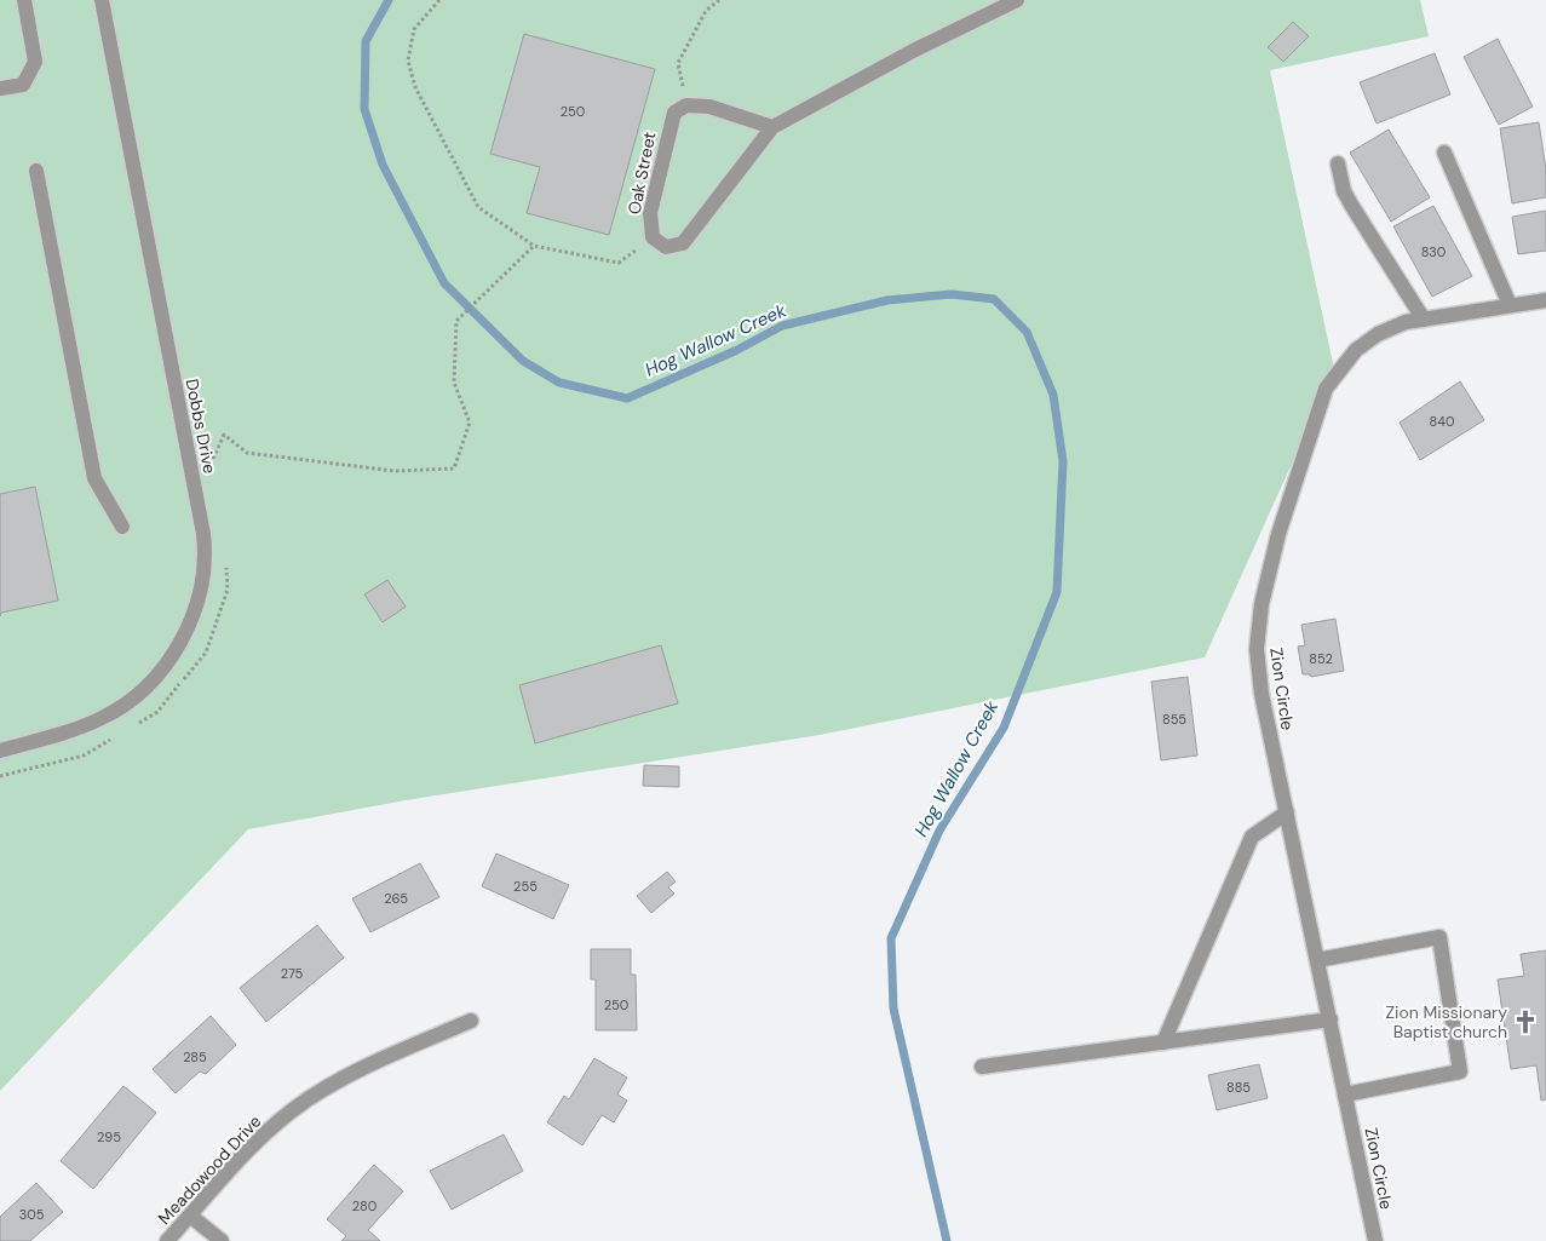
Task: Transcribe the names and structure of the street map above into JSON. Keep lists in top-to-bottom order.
{
  "streets": {
    "street": [
      "Oak Street",
      "Dobbs Drive",
      "Zion Circle",
      "Meadowood Drive"
    ]
  },
  "water": ["Hog Wallow Creek"],
  "places": {
    "church": ["Zion Missionary Baptist church"]
  },
  "house_numbers": [
    "250",
    "830",
    "840",
    "852",
    "855",
    "255",
    "265",
    "275",
    "250",
    "285",
    "885",
    "295",
    "280",
    "305"
  ]
}
